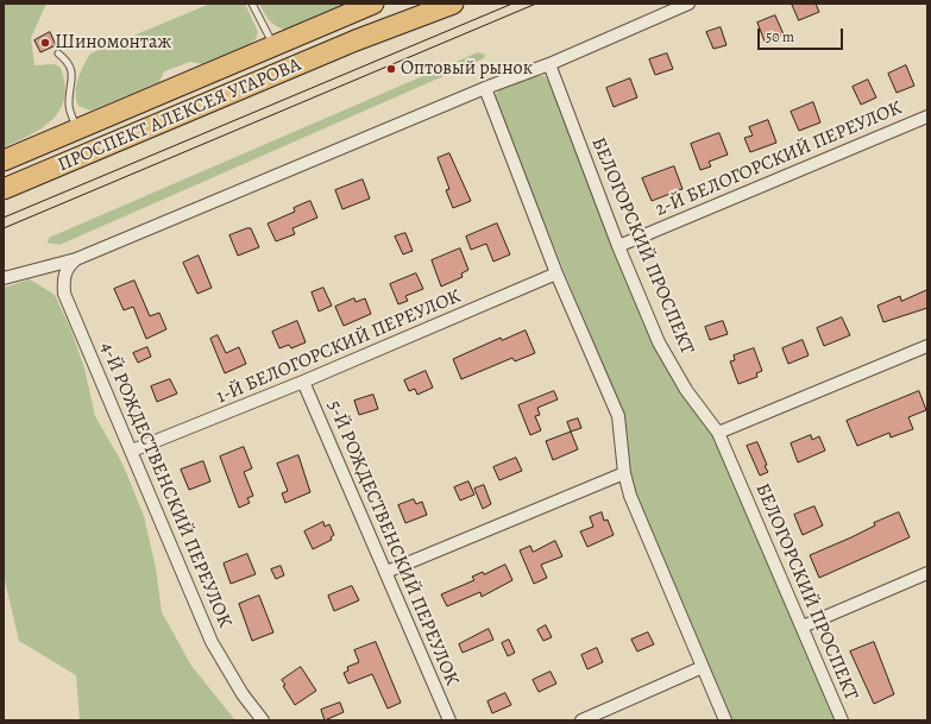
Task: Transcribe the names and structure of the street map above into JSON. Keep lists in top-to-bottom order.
{
  "streets": {
    "main road": ["ПРОСПЕКТ АЛЕКСЕЯ УГАРОВА"],
    "street": [
      "2-Й БЕЛОГОРСКИЙ ПЕРЕУЛОК",
      "БЕЛОГОРСКИЙ ПРОСПЕКТ",
      "1-Й БЕЛОГОРСКИЙ ПЕРЕУЛОК",
      "4-Й РОЖДЕСТВЕНСКИЙ ПЕРЕУЛОК",
      "5-Й РОЖДЕСТВЕНСКИЙ ПЕРЕУЛОК"
    ]
  },
  "crossings": [
    ["2-Й БЕЛОГОРСКИЙ ПЕРЕУЛОК", "БЕЛОГОРСКИЙ ПРОСПЕКТ"],
    ["1-Й БЕЛОГОРСКИЙ ПЕРЕУЛОК", "4-Й РОЖДЕСТВЕНСКИЙ ПЕРЕУЛОК"],
    ["1-Й БЕЛОГОРСКИЙ ПЕРЕУЛОК", "5-Й РОЖДЕСТВЕНСКИЙ ПЕРЕУЛОК"]
  ],
  "places": ["Шиномонтаж", "Оптовый рынок"],
  "scale_bar": "50 m"
}
